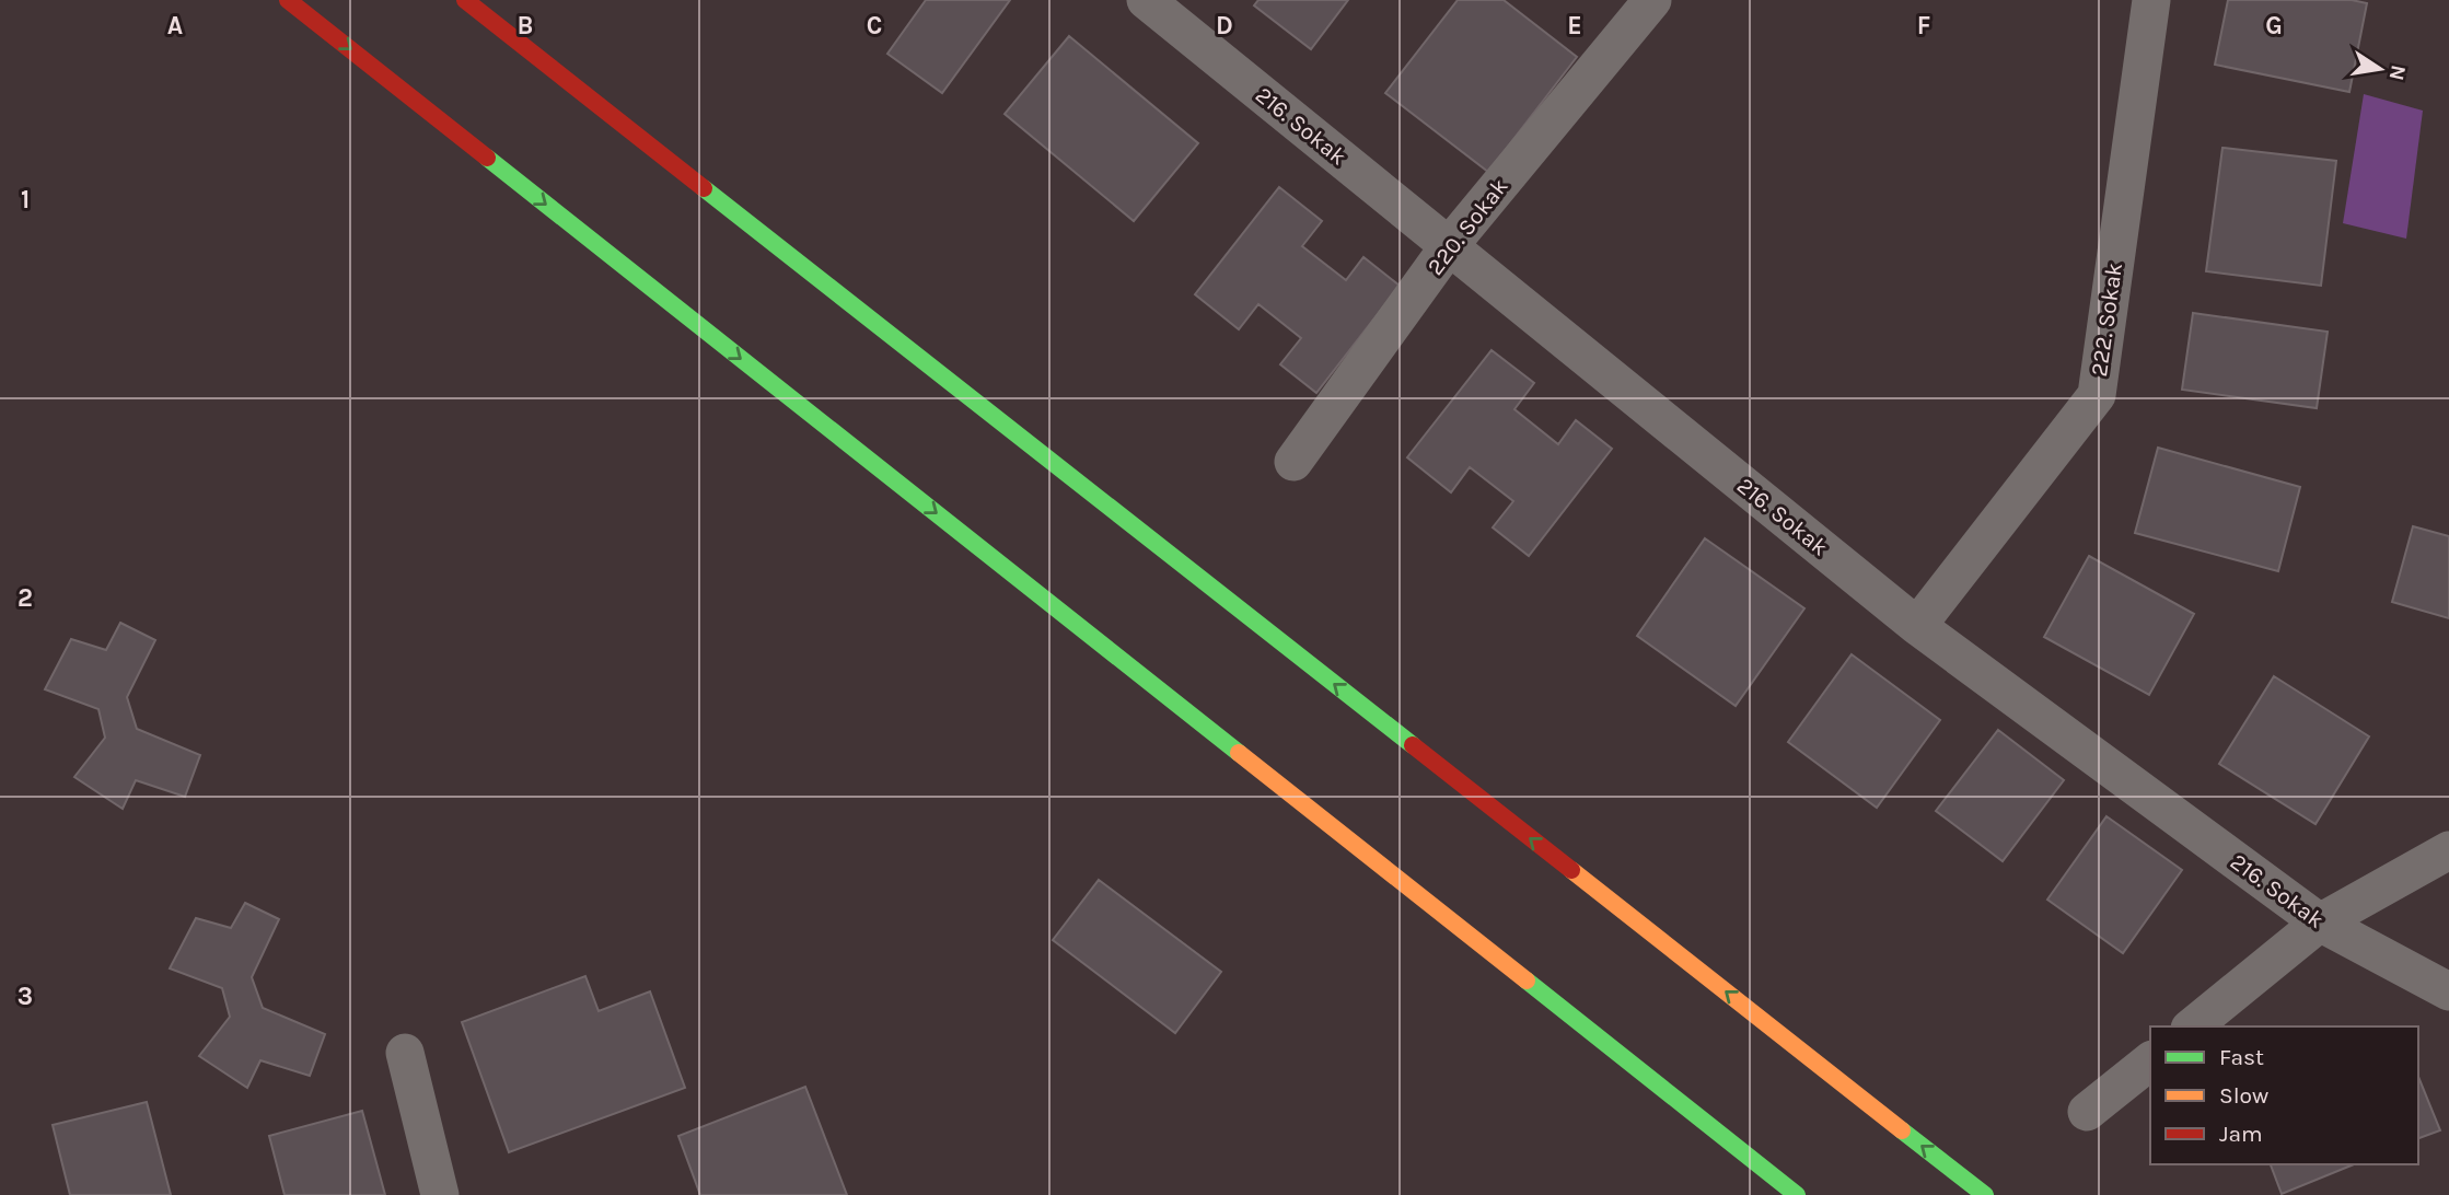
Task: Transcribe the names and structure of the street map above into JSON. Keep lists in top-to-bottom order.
{
  "streets": {
    "street": ["216. Sokak", "220. Sokak", "222. Sokak"]
  },
  "crossings": [
    ["216. Sokak", "220. Sokak"],
    ["216. Sokak", "222. Sokak"]
  ],
  "legend": ["Fast", "Slow", "Jam"],
  "north": "right",
  "grid": {
    "columns": [
      "A",
      "B",
      "C",
      "D",
      "E",
      "F",
      "G"
    ],
    "rows": ["1", "2", "3"]
  }
}
